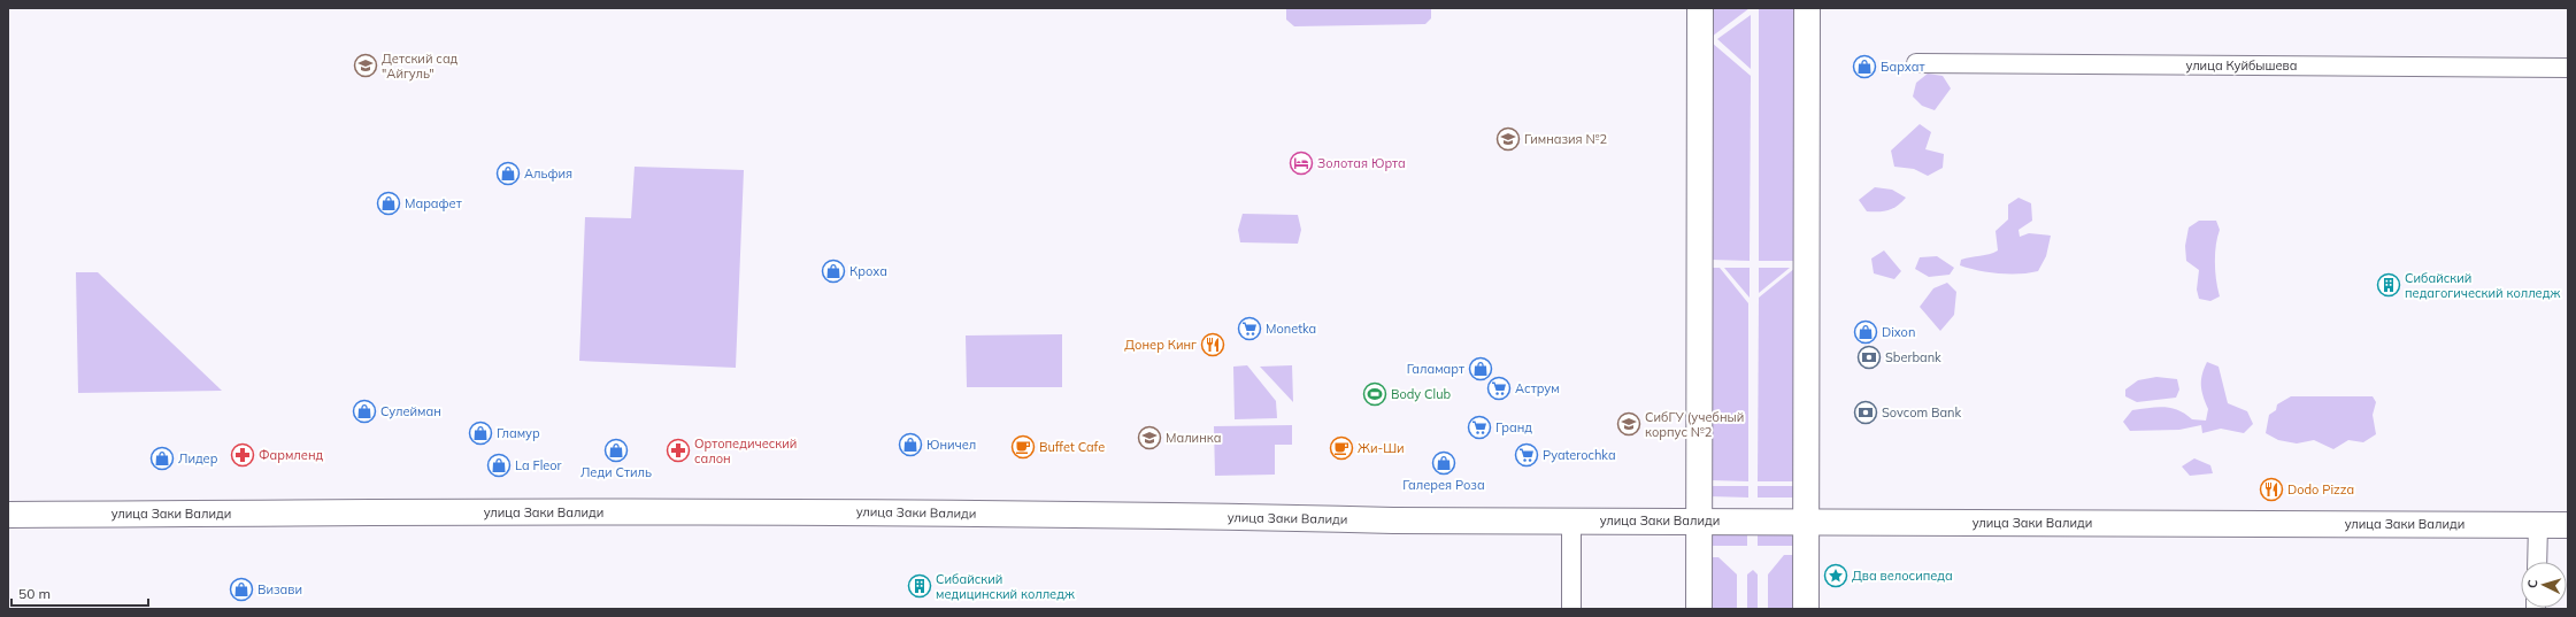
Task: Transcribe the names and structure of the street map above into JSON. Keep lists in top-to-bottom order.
{
  "streets": {
    "street": ["улица Куйбышева", "улица Заки Валиди"]
  },
  "places": {
    "school or university": [
      "Детский сад \"Айгуль\"",
      "Гимназия №2",
      "СибГУ (учебный корпус №2",
      "Малинка"
    ],
    "shop": [
      "Бархат",
      "Альфия",
      "Марафет",
      "Кроха",
      "Dixon",
      "Галамарт",
      "Сулейман",
      "Гламур",
      "Юничел",
      "Леди Стиль",
      "Лидер",
      "Галерея Роза",
      "La Fleor",
      "Визави"
    ],
    "hotel": ["Золотая Юрта"],
    "building": ["Сибайский педагогический колледж", "Сибайский медицинский колледж"],
    "supermarket": [
      "Monetka",
      "Аструм",
      "Гранд",
      "Pyaterochka"
    ],
    "restaurant": ["Донер Кинг", "Dodo Pizza"],
    "bank": ["Sberbank", "Sovcom Bank"],
    "sports": ["Body Club"],
    "cafe": ["Buffet Cafe", "Жи-Ши"],
    "pharmacy": ["Ортопедический салон", "Фармленд"],
    "place": ["Два велосипеда"]
  },
  "scale_bar": "50 m",
  "north": "left"
}
